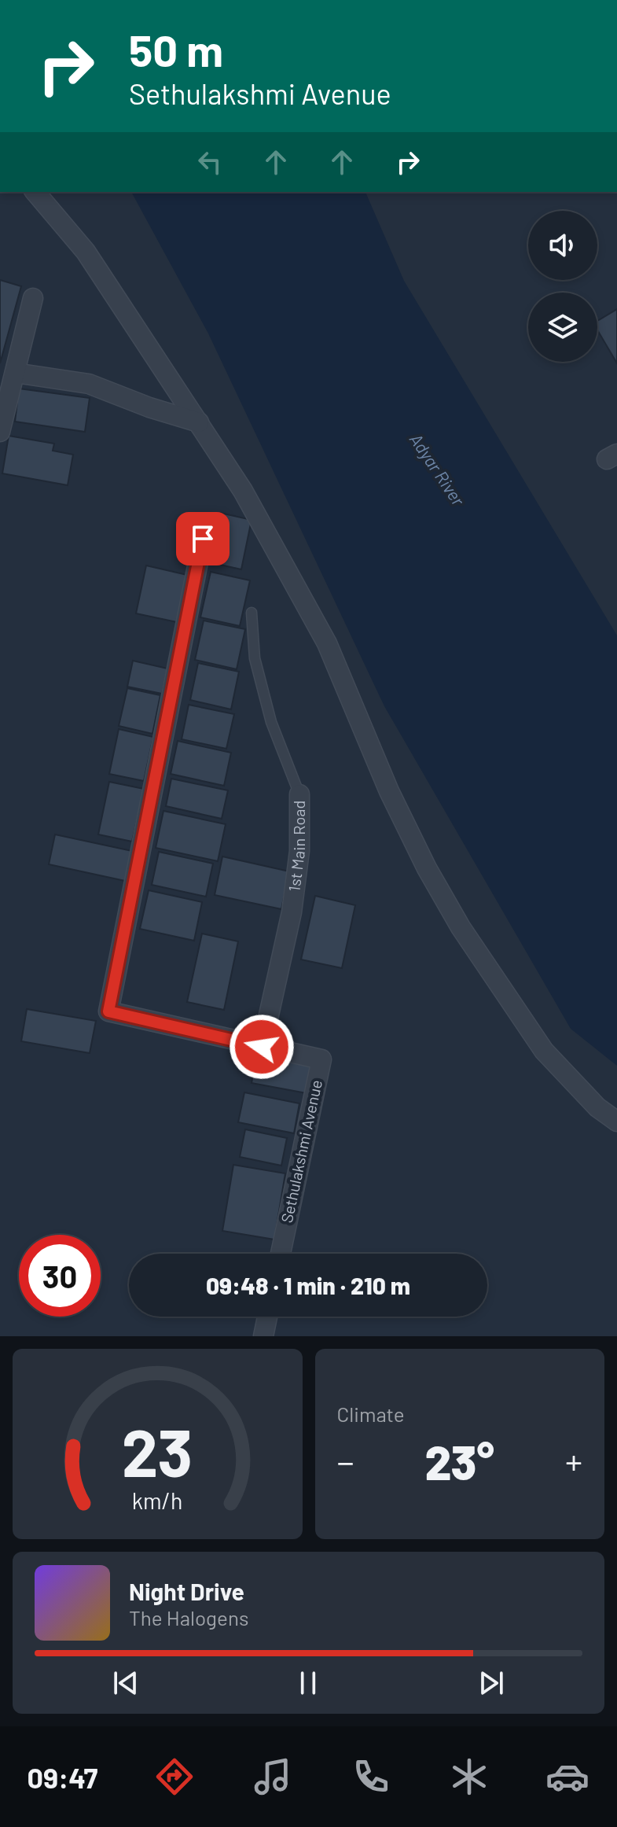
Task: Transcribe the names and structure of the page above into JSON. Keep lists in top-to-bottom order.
{
  "streets": {
    "street": ["1st Main Road", "Sethulakshmi Avenue"]
  },
  "crossings": [
    ["1st Main Road", "Sethulakshmi Avenue"]
  ],
  "water": ["Adyar River"],
  "page": {
    "turn": ["50 m", "Sethulakshmi Avenue"],
    "limit": "30",
    "trip": "09:48 · 1 min · 210 m",
    "tile": "Climate",
    "heat": ["−", "23°", "+"],
    "song": ["Night Drive", "The Halogens"],
    "tabs": "09:47",
    "gauge": ["23", "km/h"]
  }
}
